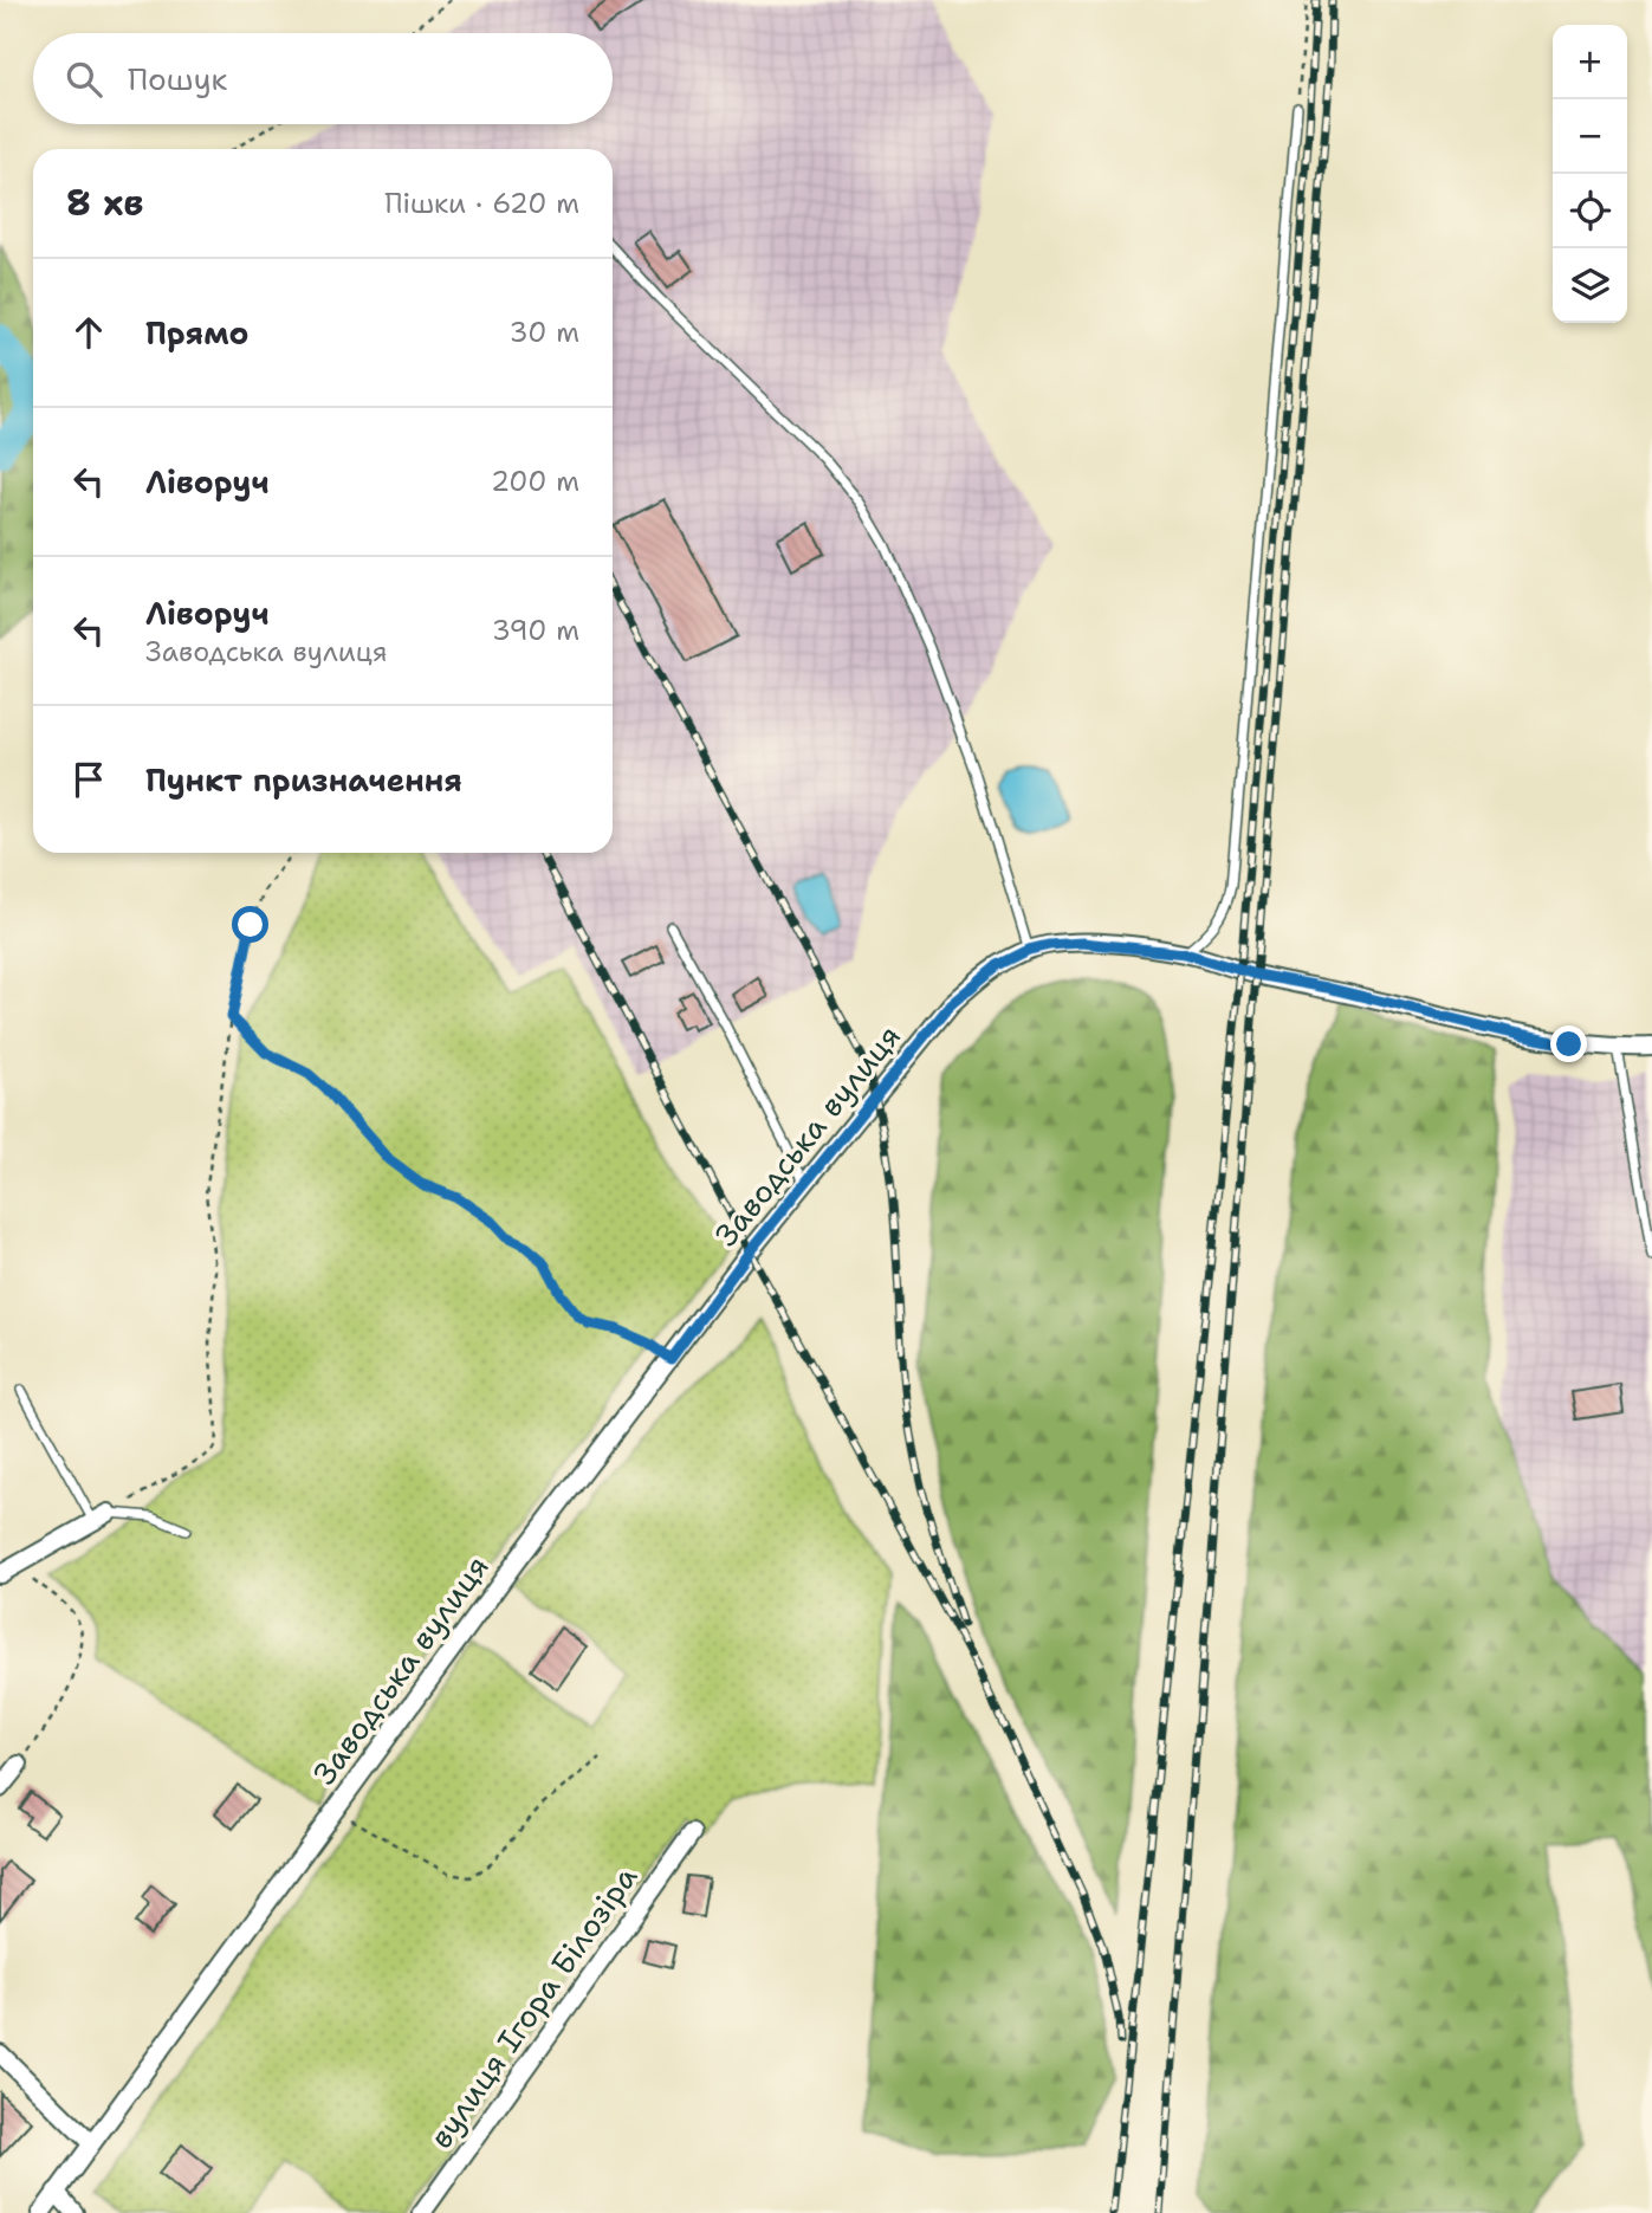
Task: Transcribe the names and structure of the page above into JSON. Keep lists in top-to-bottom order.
{
  "streets": {
    "street": ["Заводська вулиця", "вулиця Ігора Білозіра"]
  },
  "page": {
    "map_buttons": ["+", "−"],
    "search": "Пошук",
    "heading": ["8 хв", "Пішки · 620 m"],
    "list": [
      ["Прямо", "30 m"],
      ["Ліворуч", "200 m"],
      ["Ліворуч", "Заводська вулиця", "390 m"],
      "Пункт призначення"
    ]
  }
}
